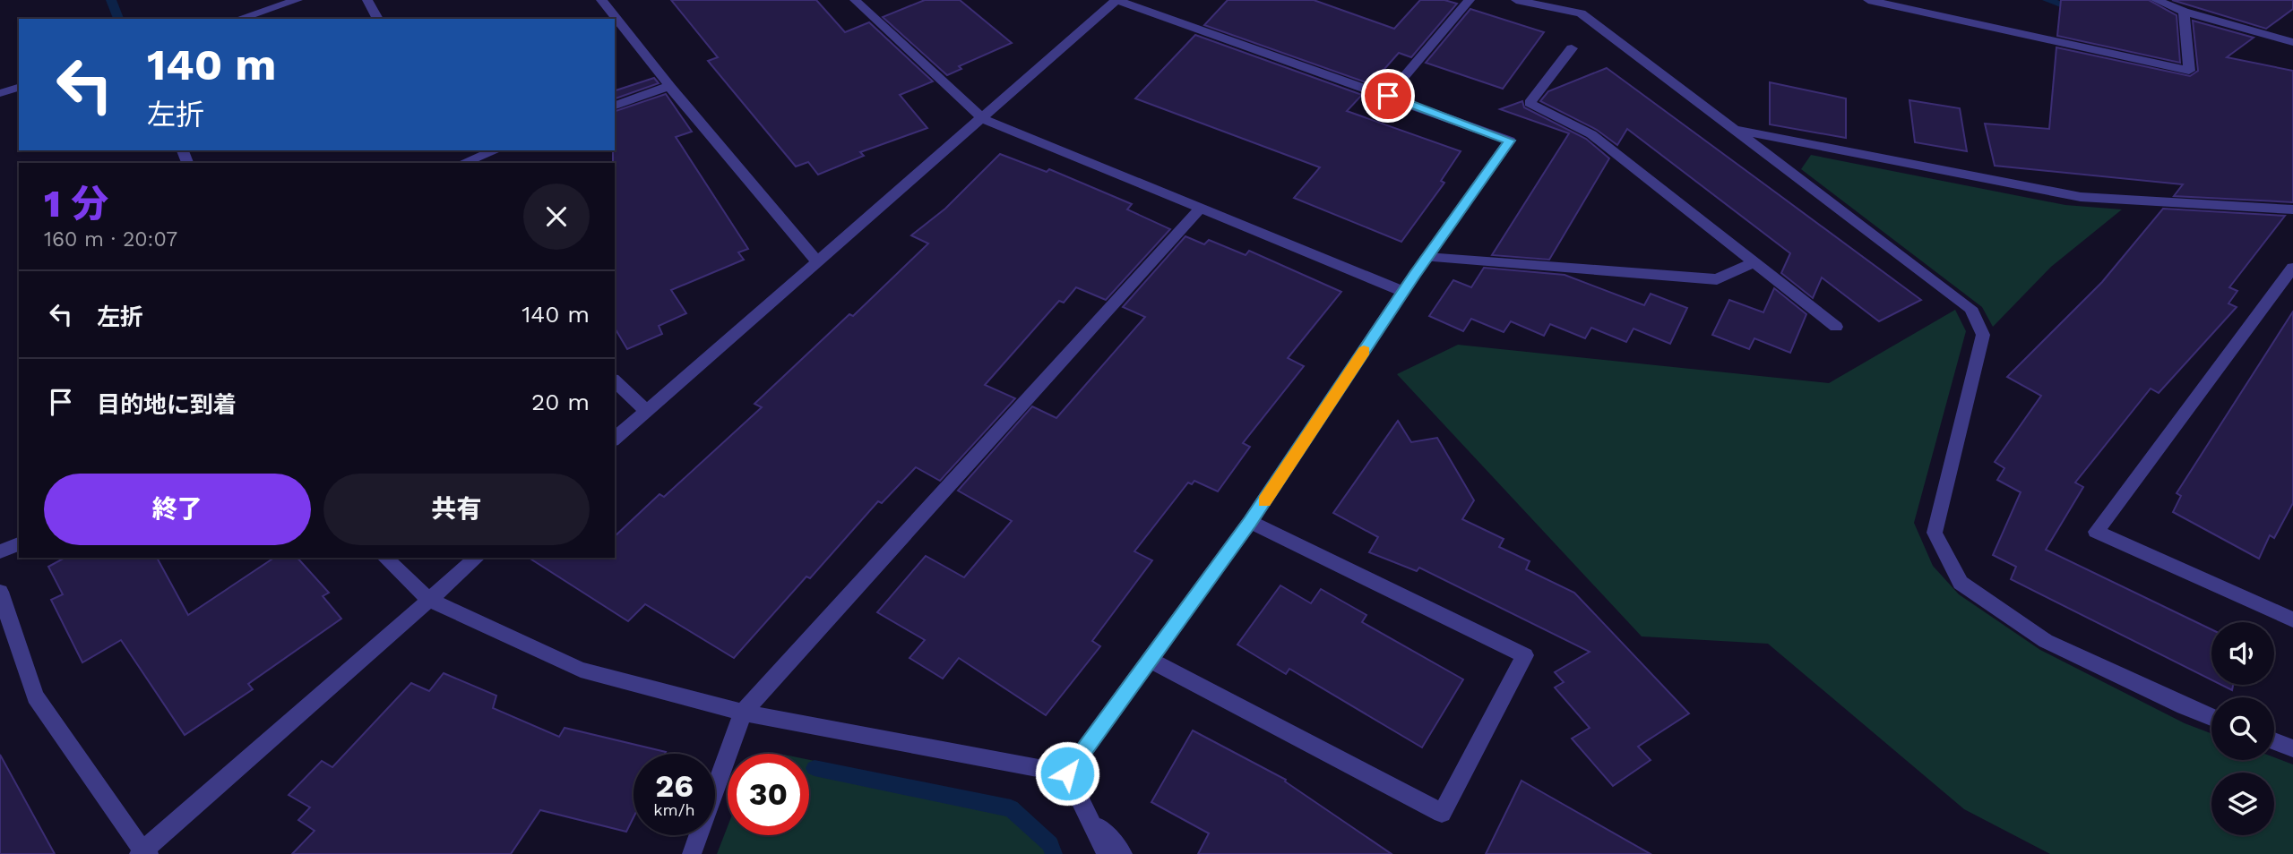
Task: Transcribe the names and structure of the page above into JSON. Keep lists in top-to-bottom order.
{
  "page": {
    "turn": ["140 m", "左折"],
    "heading": ["1 分", "160 m · 20:07"],
    "list": [
      {
        "name": "左折",
        "value": "140 m"
      },
      {
        "name": "目的地に到着",
        "value": "20 m"
      }
    ],
    "buttons": ["終了", "共有"],
    "speed": "26 km/h",
    "limit": "30"
  }
}
